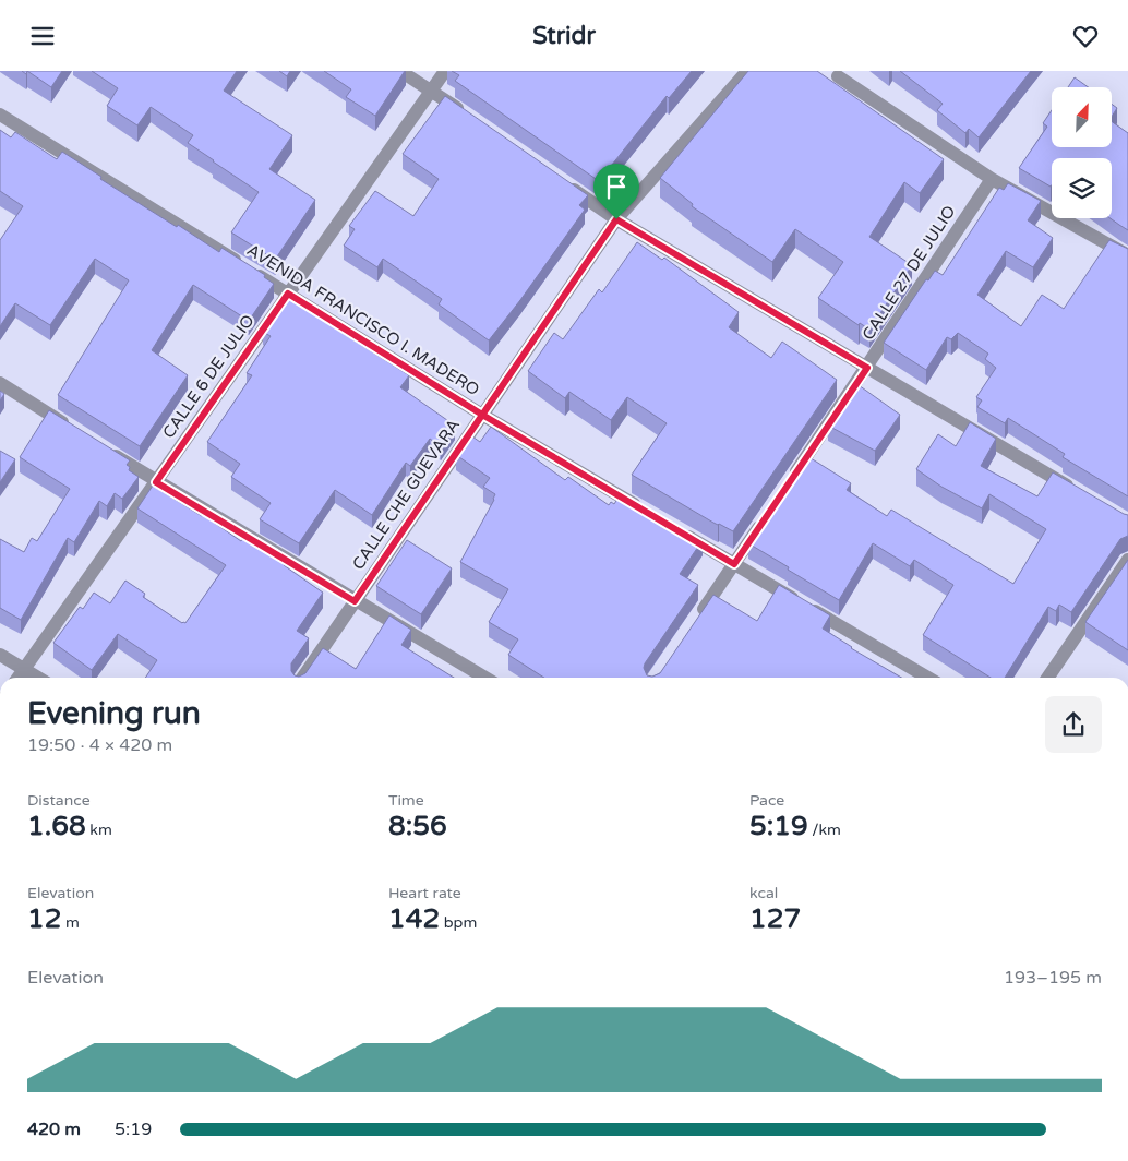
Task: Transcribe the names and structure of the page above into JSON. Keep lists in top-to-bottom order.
{
  "streets": {
    "street": [
      "CALLE 27 DE JULIO",
      "AVENIDA FRANCISCO I. MADERO",
      "CALLE 6 DE JULIO",
      "CALLE CHE GUEVARA"
    ]
  },
  "crossings": [
    ["AVENIDA FRANCISCO I. MADERO", "CALLE 6 DE JULIO"],
    ["AVENIDA FRANCISCO I. MADERO", "CALLE CHE GUEVARA"]
  ],
  "north": "top right",
  "page": {
    "header": "Stridr",
    "heading": ["Evening run", "19:50 · 4 × 420 m"],
    "stats": [
      ["Distance", "1.68 km"],
      ["Time", "8:56"],
      ["Pace", "5:19 /km"],
      ["Elevation", "12 m"],
      ["Heart rate", "142 bpm"],
      ["kcal", "127"]
    ],
    "chart": ["Elevation", "193–195 m"],
    "list": [
      {
        "name": "420 m",
        "note": "5:19"
      }
    ]
  }
}
